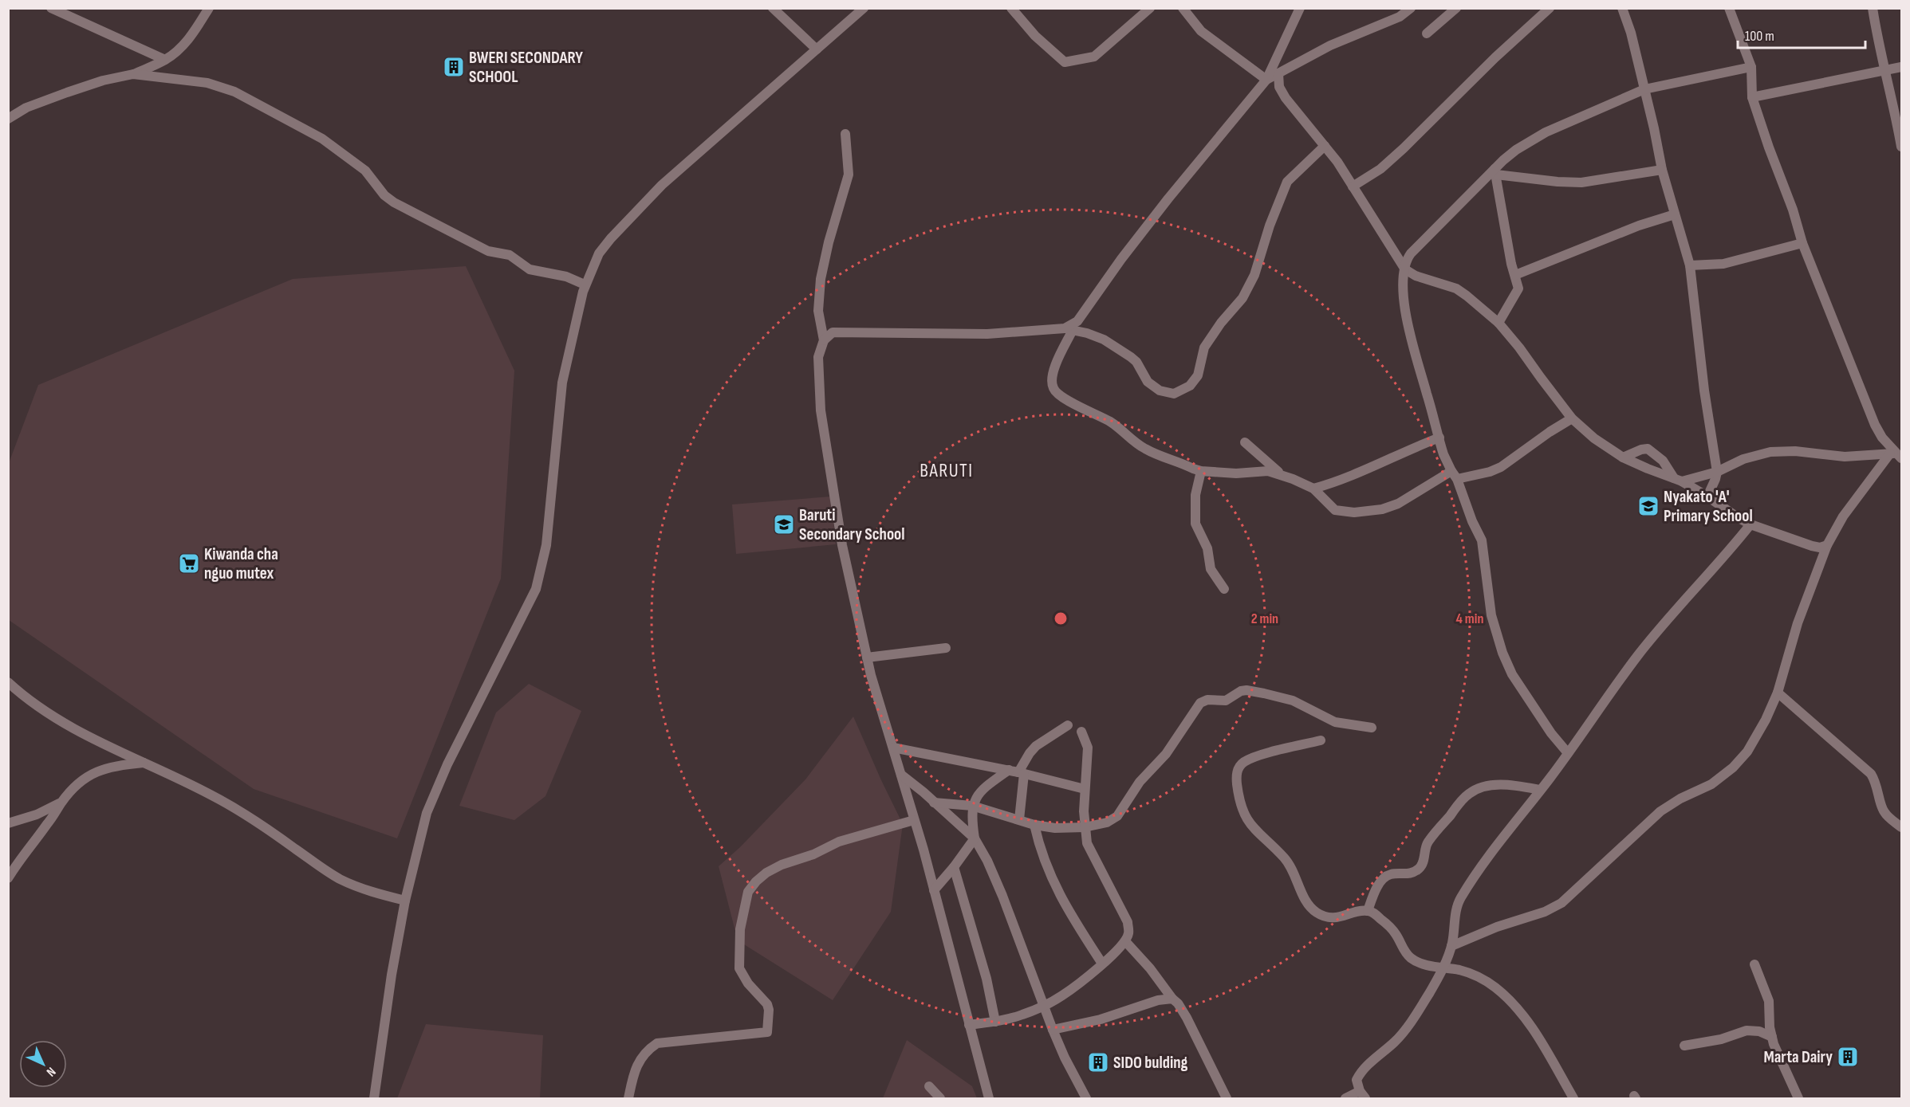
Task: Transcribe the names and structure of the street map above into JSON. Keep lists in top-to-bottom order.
{
  "districts": ["BARUTI"],
  "places": {
    "building": ["BWERI SECONDARY SCHOOL", "Marta Dairy", "SIDO bulding"],
    "school or university": ["Nyakato 'A' Primary School", "Baruti Secondary School"],
    "supermarket": ["Kiwanda cha nguo mutex"]
  },
  "scale_bar": "100 m",
  "north": "bottom right",
  "rings": ["2 min", "4 min"]
}
